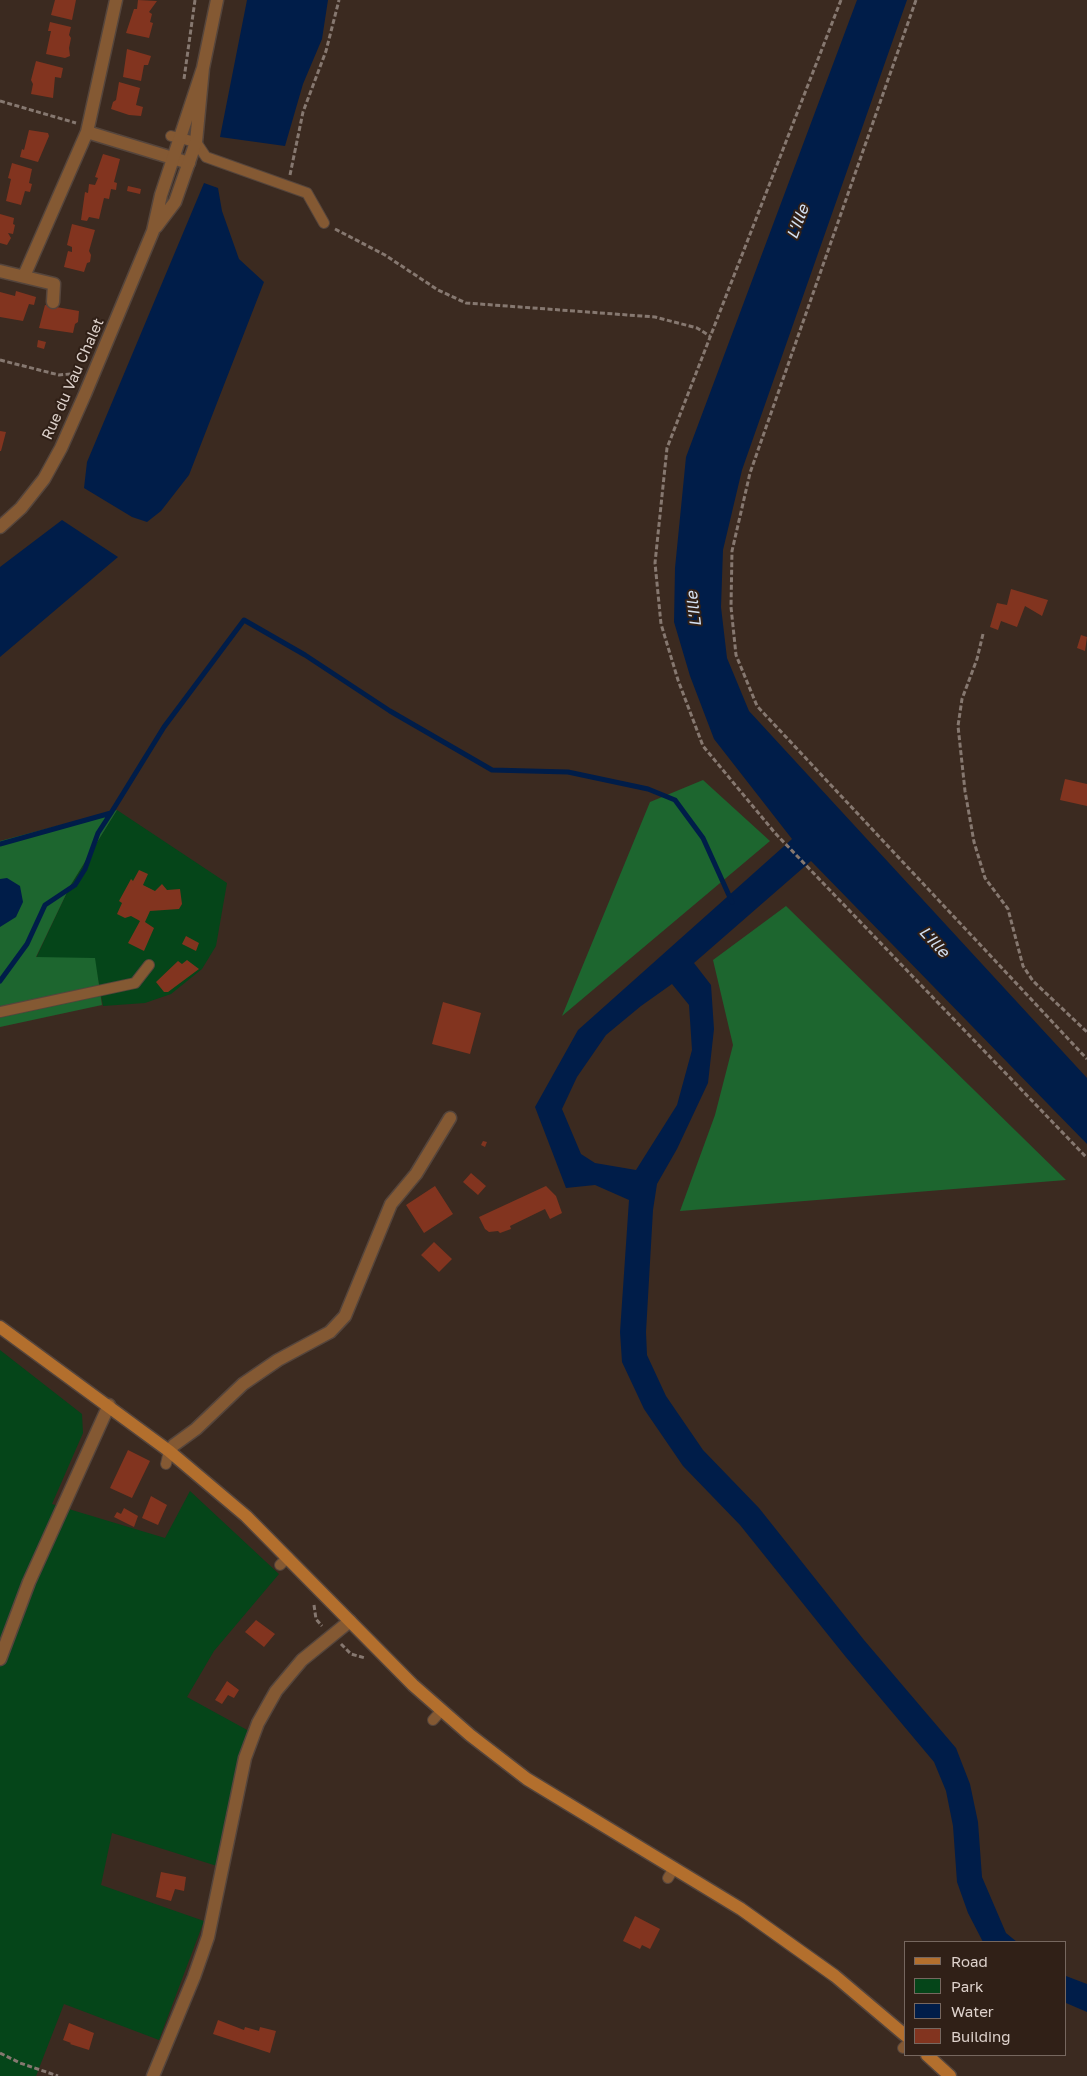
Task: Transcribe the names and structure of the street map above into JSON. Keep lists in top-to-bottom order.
{
  "streets": {
    "street": ["Rue du Vau Chalet"]
  },
  "water": ["L'Ille"],
  "legend": [
    "Road",
    "Park",
    "Water",
    "Building"
  ]
}
